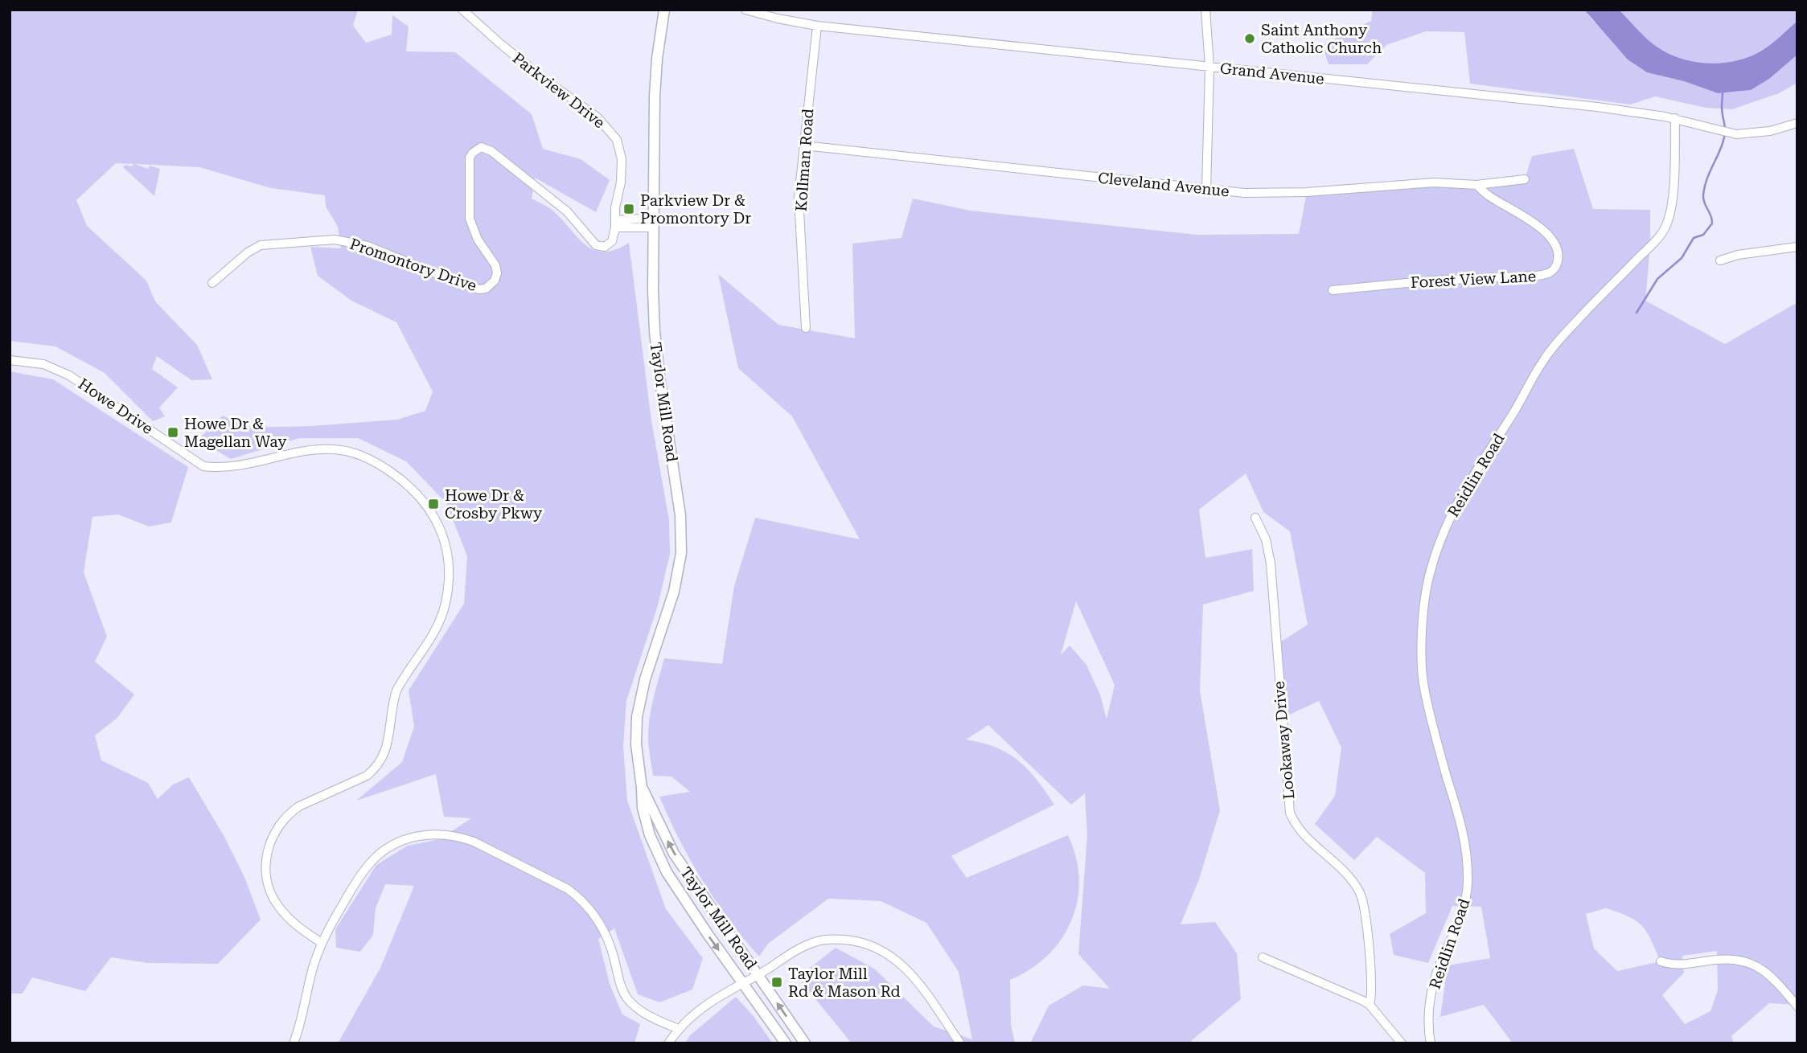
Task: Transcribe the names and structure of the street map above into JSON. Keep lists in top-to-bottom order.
{
  "streets": {
    "main road": ["Taylor Mill Road"],
    "street": [
      "Grand Avenue",
      "Parkview Drive",
      "Kollman Road",
      "Cleveland Avenue",
      "Promontory Drive",
      "Forest View Lane",
      "Howe Drive",
      "Reidlin Road",
      "Lookaway Drive"
    ]
  },
  "crossings": [
    ["Grand Avenue", "Kollman Road"],
    ["Grand Avenue", "Reidlin Road"],
    ["Parkview Drive", "Promontory Drive"],
    ["Kollman Road", "Cleveland Avenue"],
    ["Cleveland Avenue", "Forest View Lane"]
  ],
  "places": {
    "other": ["Saint Anthony Catholic Church"],
    "transit": [
      "Parkview Dr & Promontory Dr",
      "Howe Dr & Magellan Way",
      "Howe Dr & Crosby Pkwy",
      "Taylor Mill Rd & Mason Rd"
    ]
  }
}
